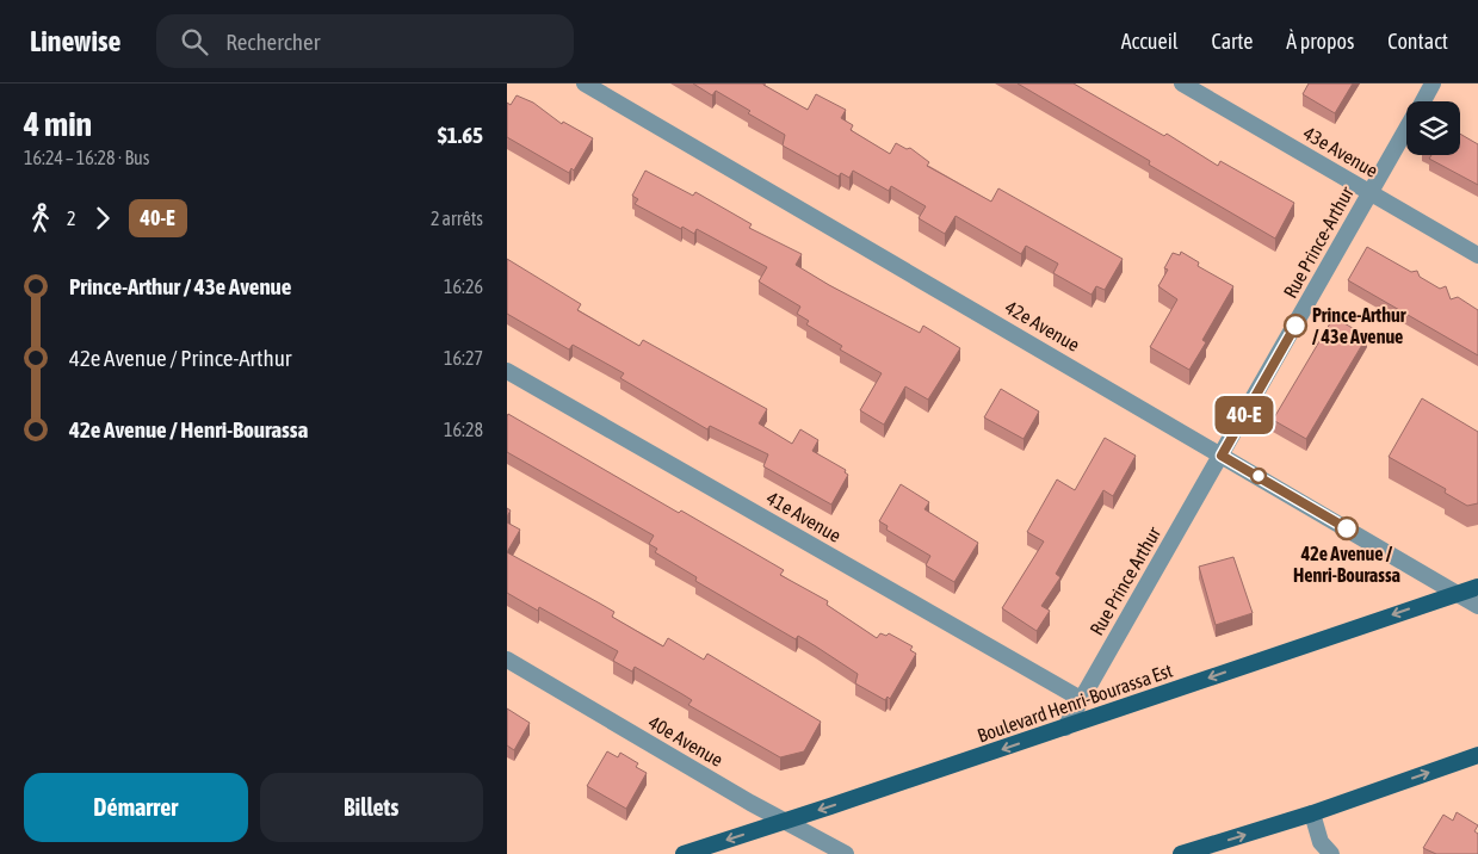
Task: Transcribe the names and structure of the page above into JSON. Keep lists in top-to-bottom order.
{
  "streets": {
    "main road": ["Boulevard Henri-Bourassa Est"],
    "street": [
      "43e Avenue",
      "Rue Prince-Arthur",
      "42e Avenue",
      "41e Avenue",
      "Rue Prince Arthur",
      "40e Avenue"
    ]
  },
  "crossings": [
    ["43e Avenue", "Rue Prince-Arthur"],
    ["Rue Prince-Arthur", "42e Avenue"],
    ["Rue Prince-Arthur", "Rue Prince Arthur"],
    ["42e Avenue", "Rue Prince Arthur"],
    ["42e Avenue", "Boulevard Henri-Bourassa Est"],
    ["41e Avenue", "Rue Prince Arthur"],
    ["Rue Prince Arthur", "Boulevard Henri-Bourassa Est"],
    ["Boulevard Henri-Bourassa Est", "40e Avenue"]
  ],
  "one_way": ["Boulevard Henri-Bourassa Est"],
  "places": ["Prince-Arthur / 43e Avenue", "42e Avenue / Henri-Bourassa"],
  "lines": ["bus line 40-E"],
  "page": {
    "header": "Linewise",
    "search": "Rechercher",
    "nav": [
      "Accueil",
      "Carte",
      "À propos",
      "Contact"
    ],
    "heading": ["4 min", "16:24 – 16:28 · Bus", "$1.65"],
    "on_map": "40-E",
    "legs": ["2", "40-E", "2 arrêts"],
    "list": [
      {
        "name": "Prince-Arthur / 43e Avenue",
        "value": "16:26"
      },
      {
        "name": "42e Avenue / Prince-Arthur",
        "value": "16:27"
      },
      {
        "name": "42e Avenue / Henri-Bourassa",
        "value": "16:28"
      }
    ],
    "buttons": ["Démarrer", "Billets"]
  }
}
